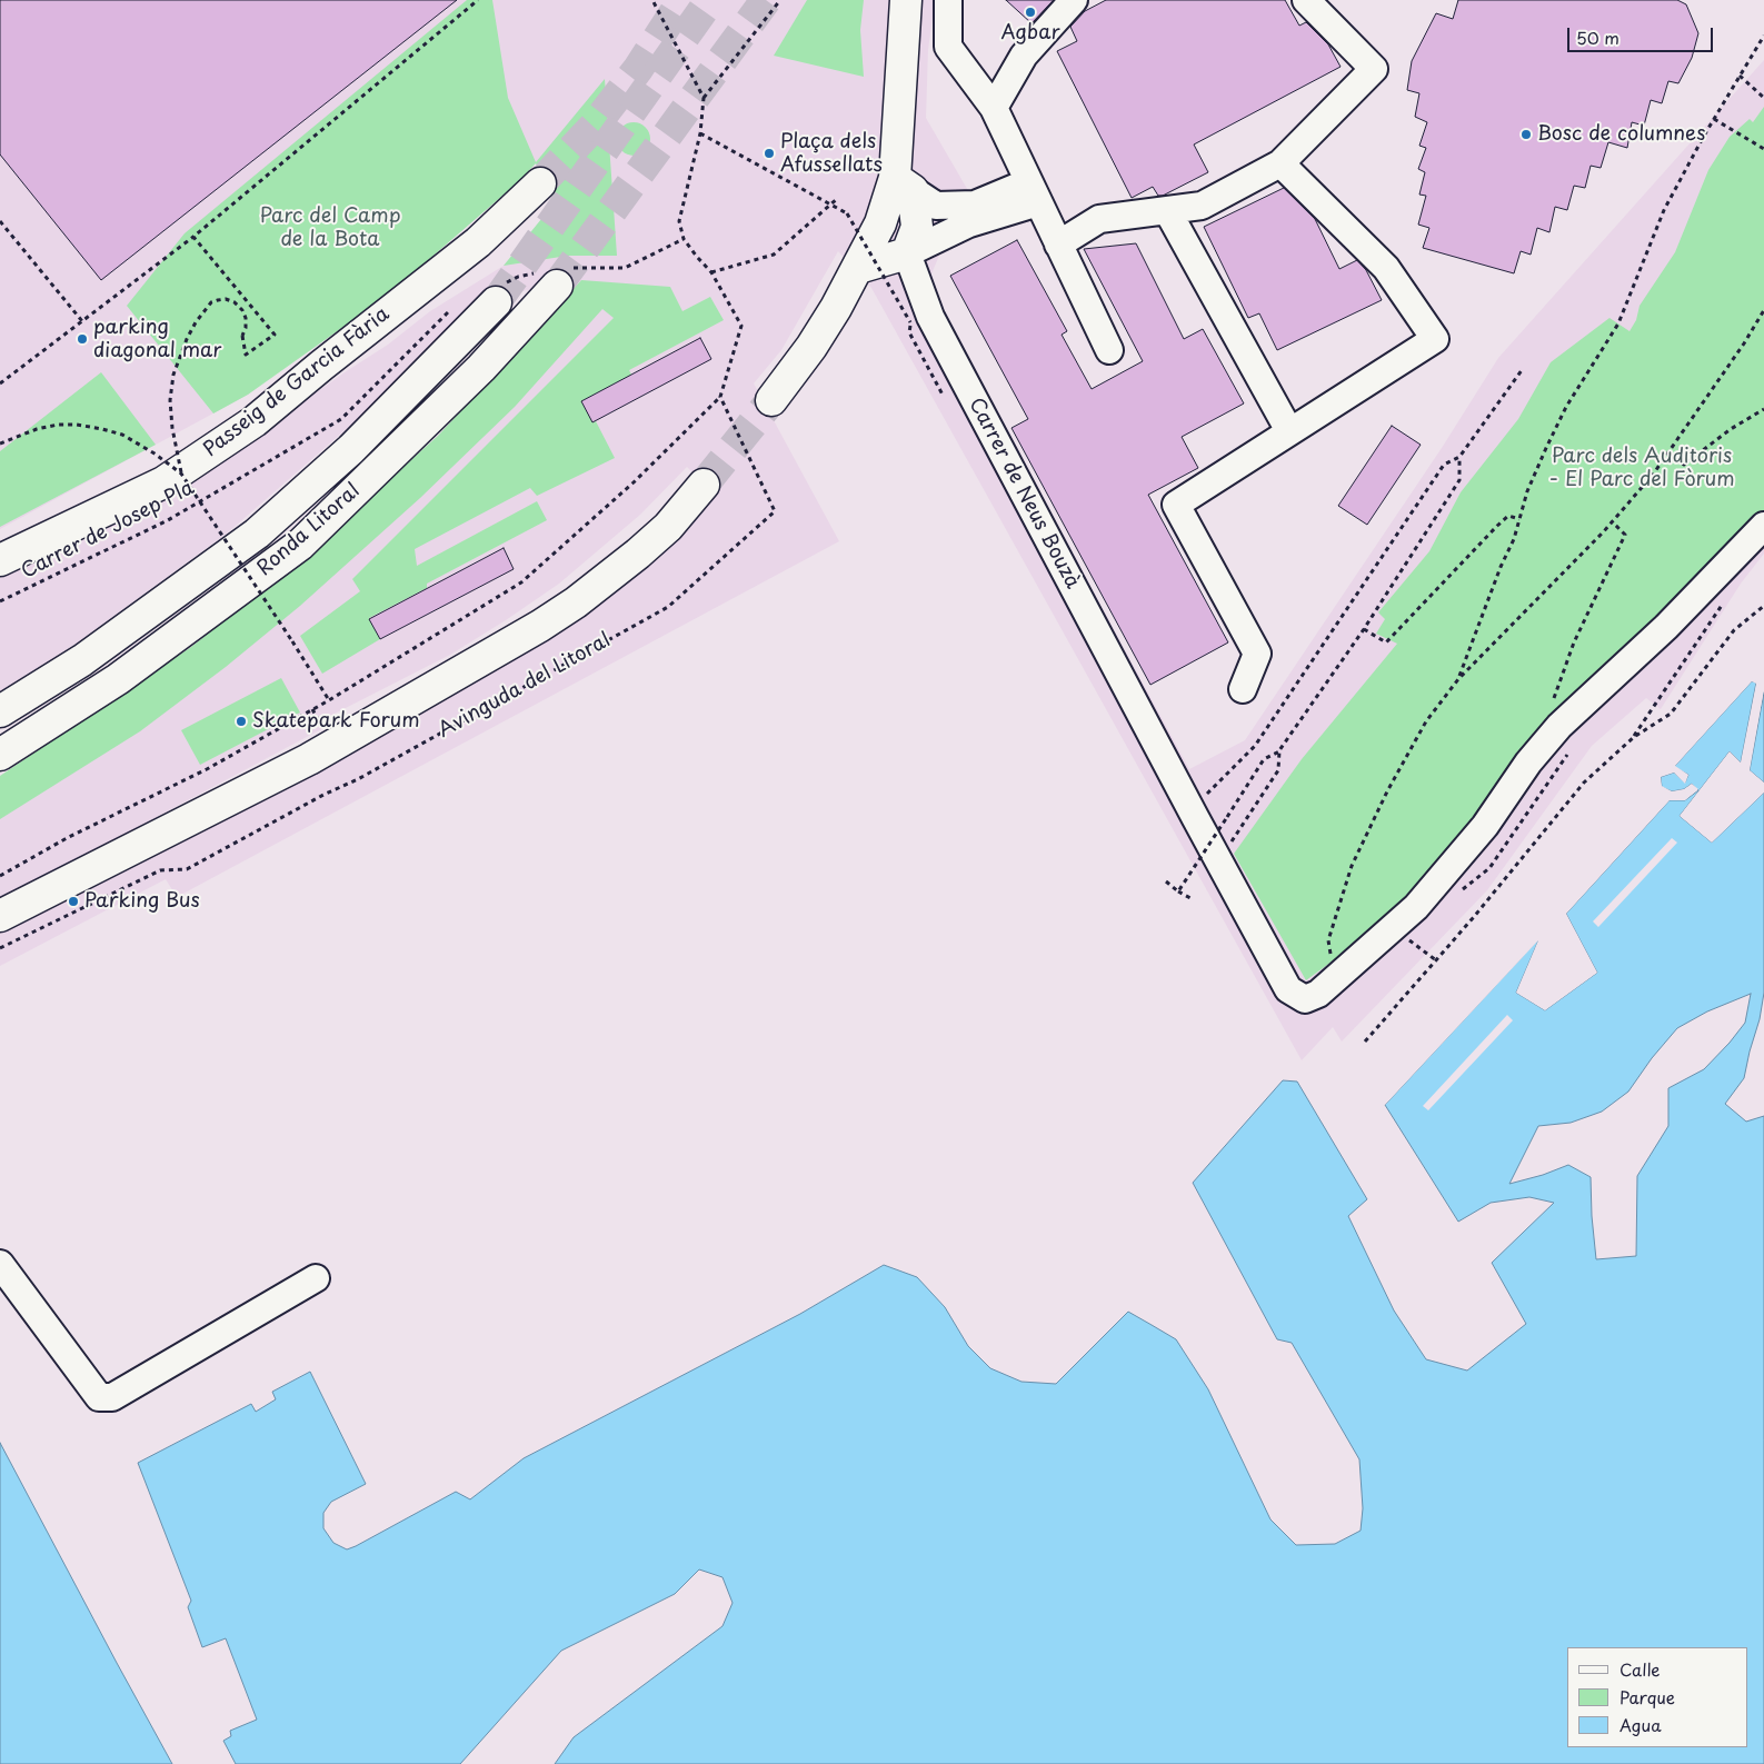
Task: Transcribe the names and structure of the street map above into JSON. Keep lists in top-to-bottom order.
{
  "streets": {
    "main road": ["Passeig de Garcia Fària", "Ronda Litoral"],
    "street": ["Carrer de Neus Bouzà"],
    "path": ["Carrer de Josep Pla", "Avinguda del Litoral"]
  },
  "parks": ["Parc del Camp de la Bota", "Parc dels Auditoris - El Parc del Fòrum"],
  "places": [
    "Agbar",
    "Bosc de columnes",
    "Plaça dels Afussellats",
    "parking diagonal mar",
    "Skatepark Forum",
    "Parking Bus"
  ],
  "legend": ["Calle", "Parque", "Agua"],
  "scale_bar": "50 m"
}
